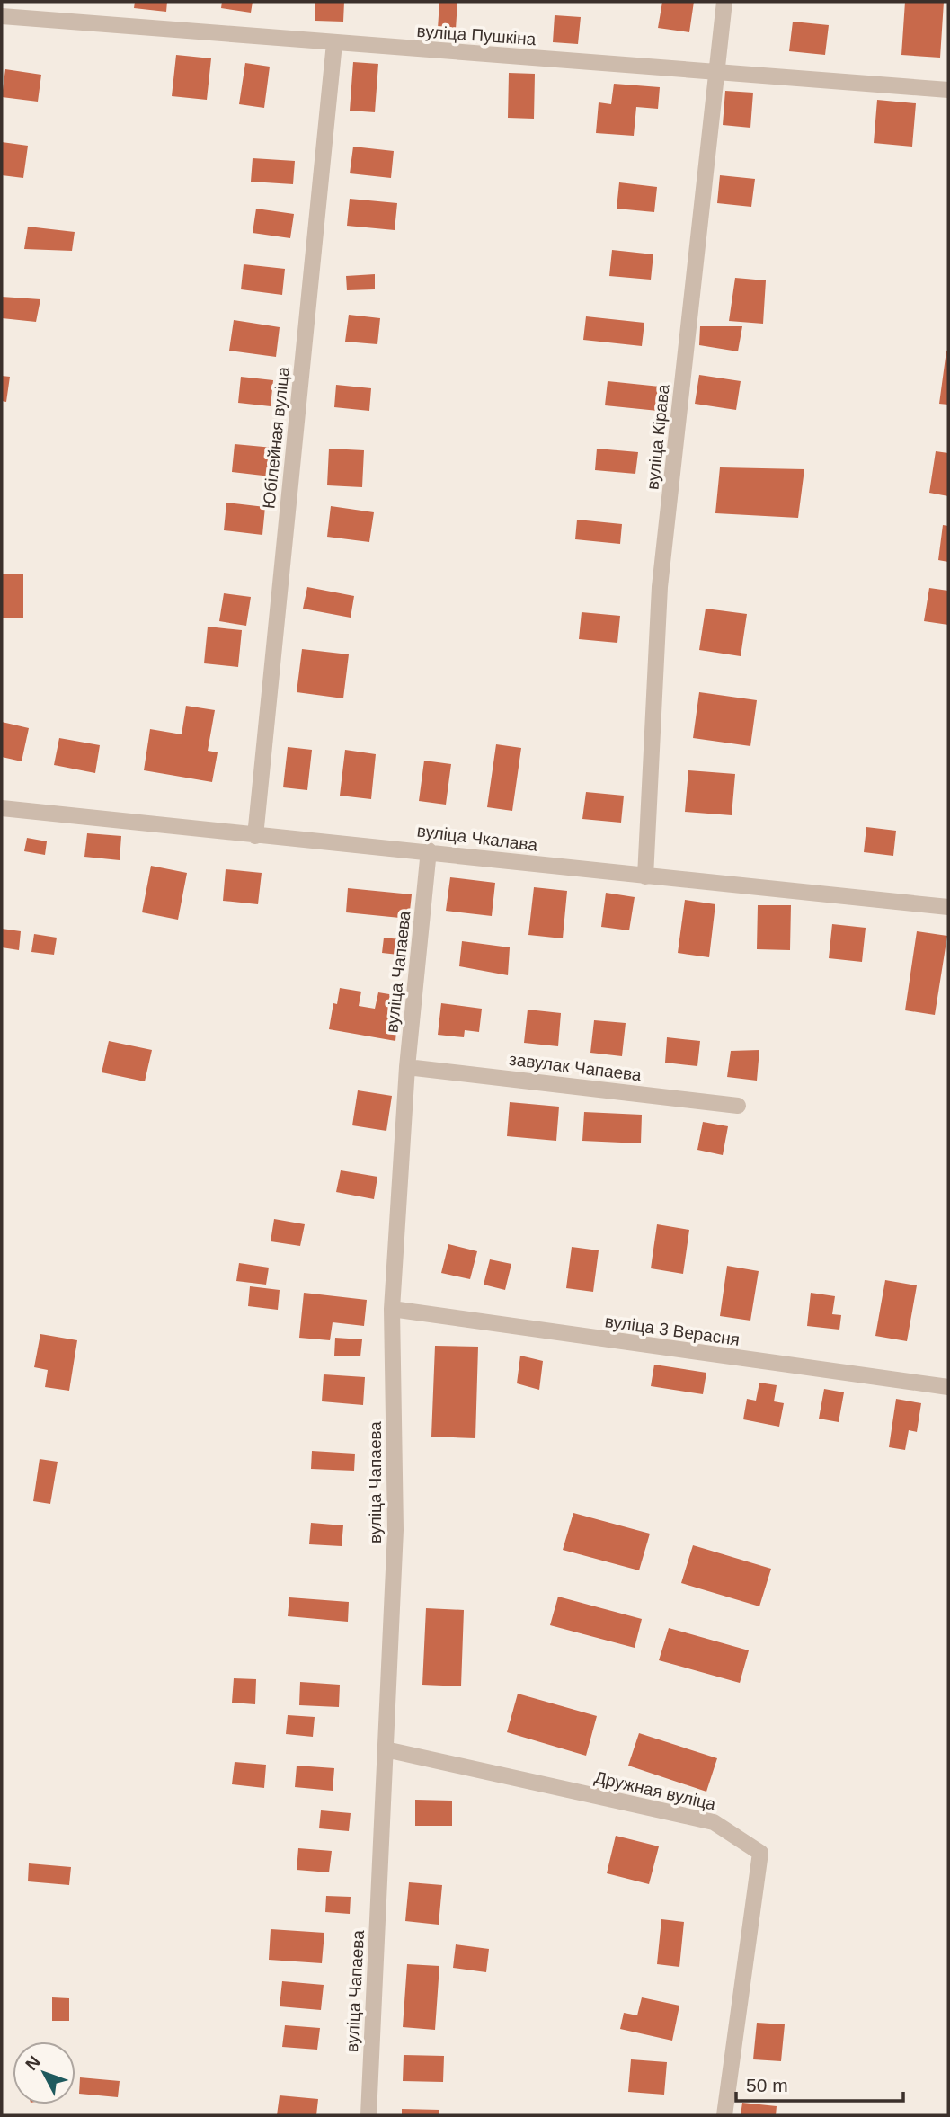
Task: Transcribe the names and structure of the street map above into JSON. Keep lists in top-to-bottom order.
{
  "streets": {
    "street": [
      "вуліца Пушкіна",
      "вуліца Кірава",
      "Юбілейная вуліца",
      "вуліца Чкалава",
      "вуліца Чапаева",
      "завулак Чапаева",
      "вуліца 3 Верасня",
      "Дружная вуліца"
    ]
  },
  "crossings": [
    ["вуліца Пушкіна", "вуліца Кірава"],
    ["вуліца Пушкіна", "Юбілейная вуліца"],
    ["вуліца Кірава", "вуліца Чкалава"],
    ["Юбілейная вуліца", "вуліца Чкалава"],
    ["вуліца Чкалава", "вуліца Чапаева"],
    ["вуліца Чапаева", "завулак Чапаева"],
    ["вуліца Чапаева", "вуліца 3 Верасня"],
    ["вуліца Чапаева", "Дружная вуліца"]
  ],
  "scale_bar": "50 m",
  "north": "top left"
}
